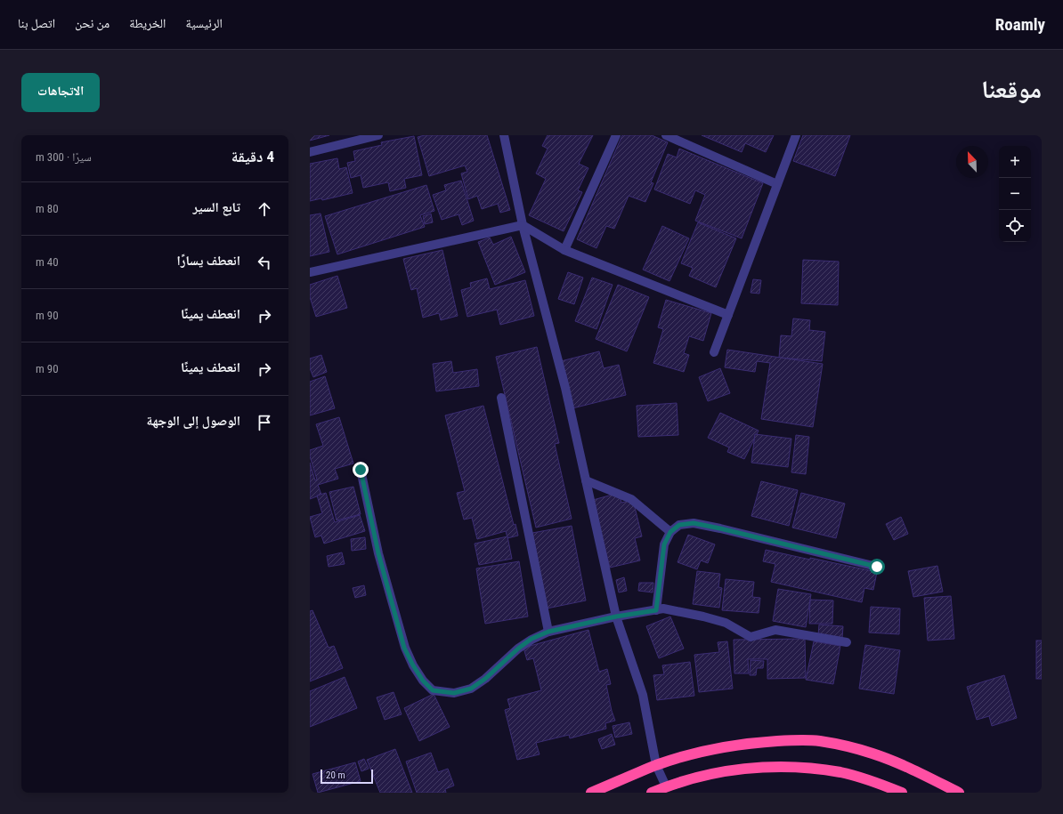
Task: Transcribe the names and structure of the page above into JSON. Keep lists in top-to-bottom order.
{
  "scale_bar": "20 m",
  "north": "top left",
  "page": {
    "header": "Roamly",
    "nav": [
      "الرئيسية",
      "الخريطة",
      "من نحن",
      "اتصل بنا"
    ],
    "title": "موقعنا",
    "buttons": "الاتجاهات",
    "heading": ["4 دقيقة", "سيرًا · 300 m"],
    "map_buttons": ["+", "−"],
    "list": [
      ["تابع السير", "80 m"],
      ["انعطف يسارًا", "40 m"],
      ["انعطف يمينًا", "90 m"],
      ["انعطف يمينًا", "90 m"],
      "الوصول إلى الوجهة"
    ],
    "scale": "20 m"
  }
}
